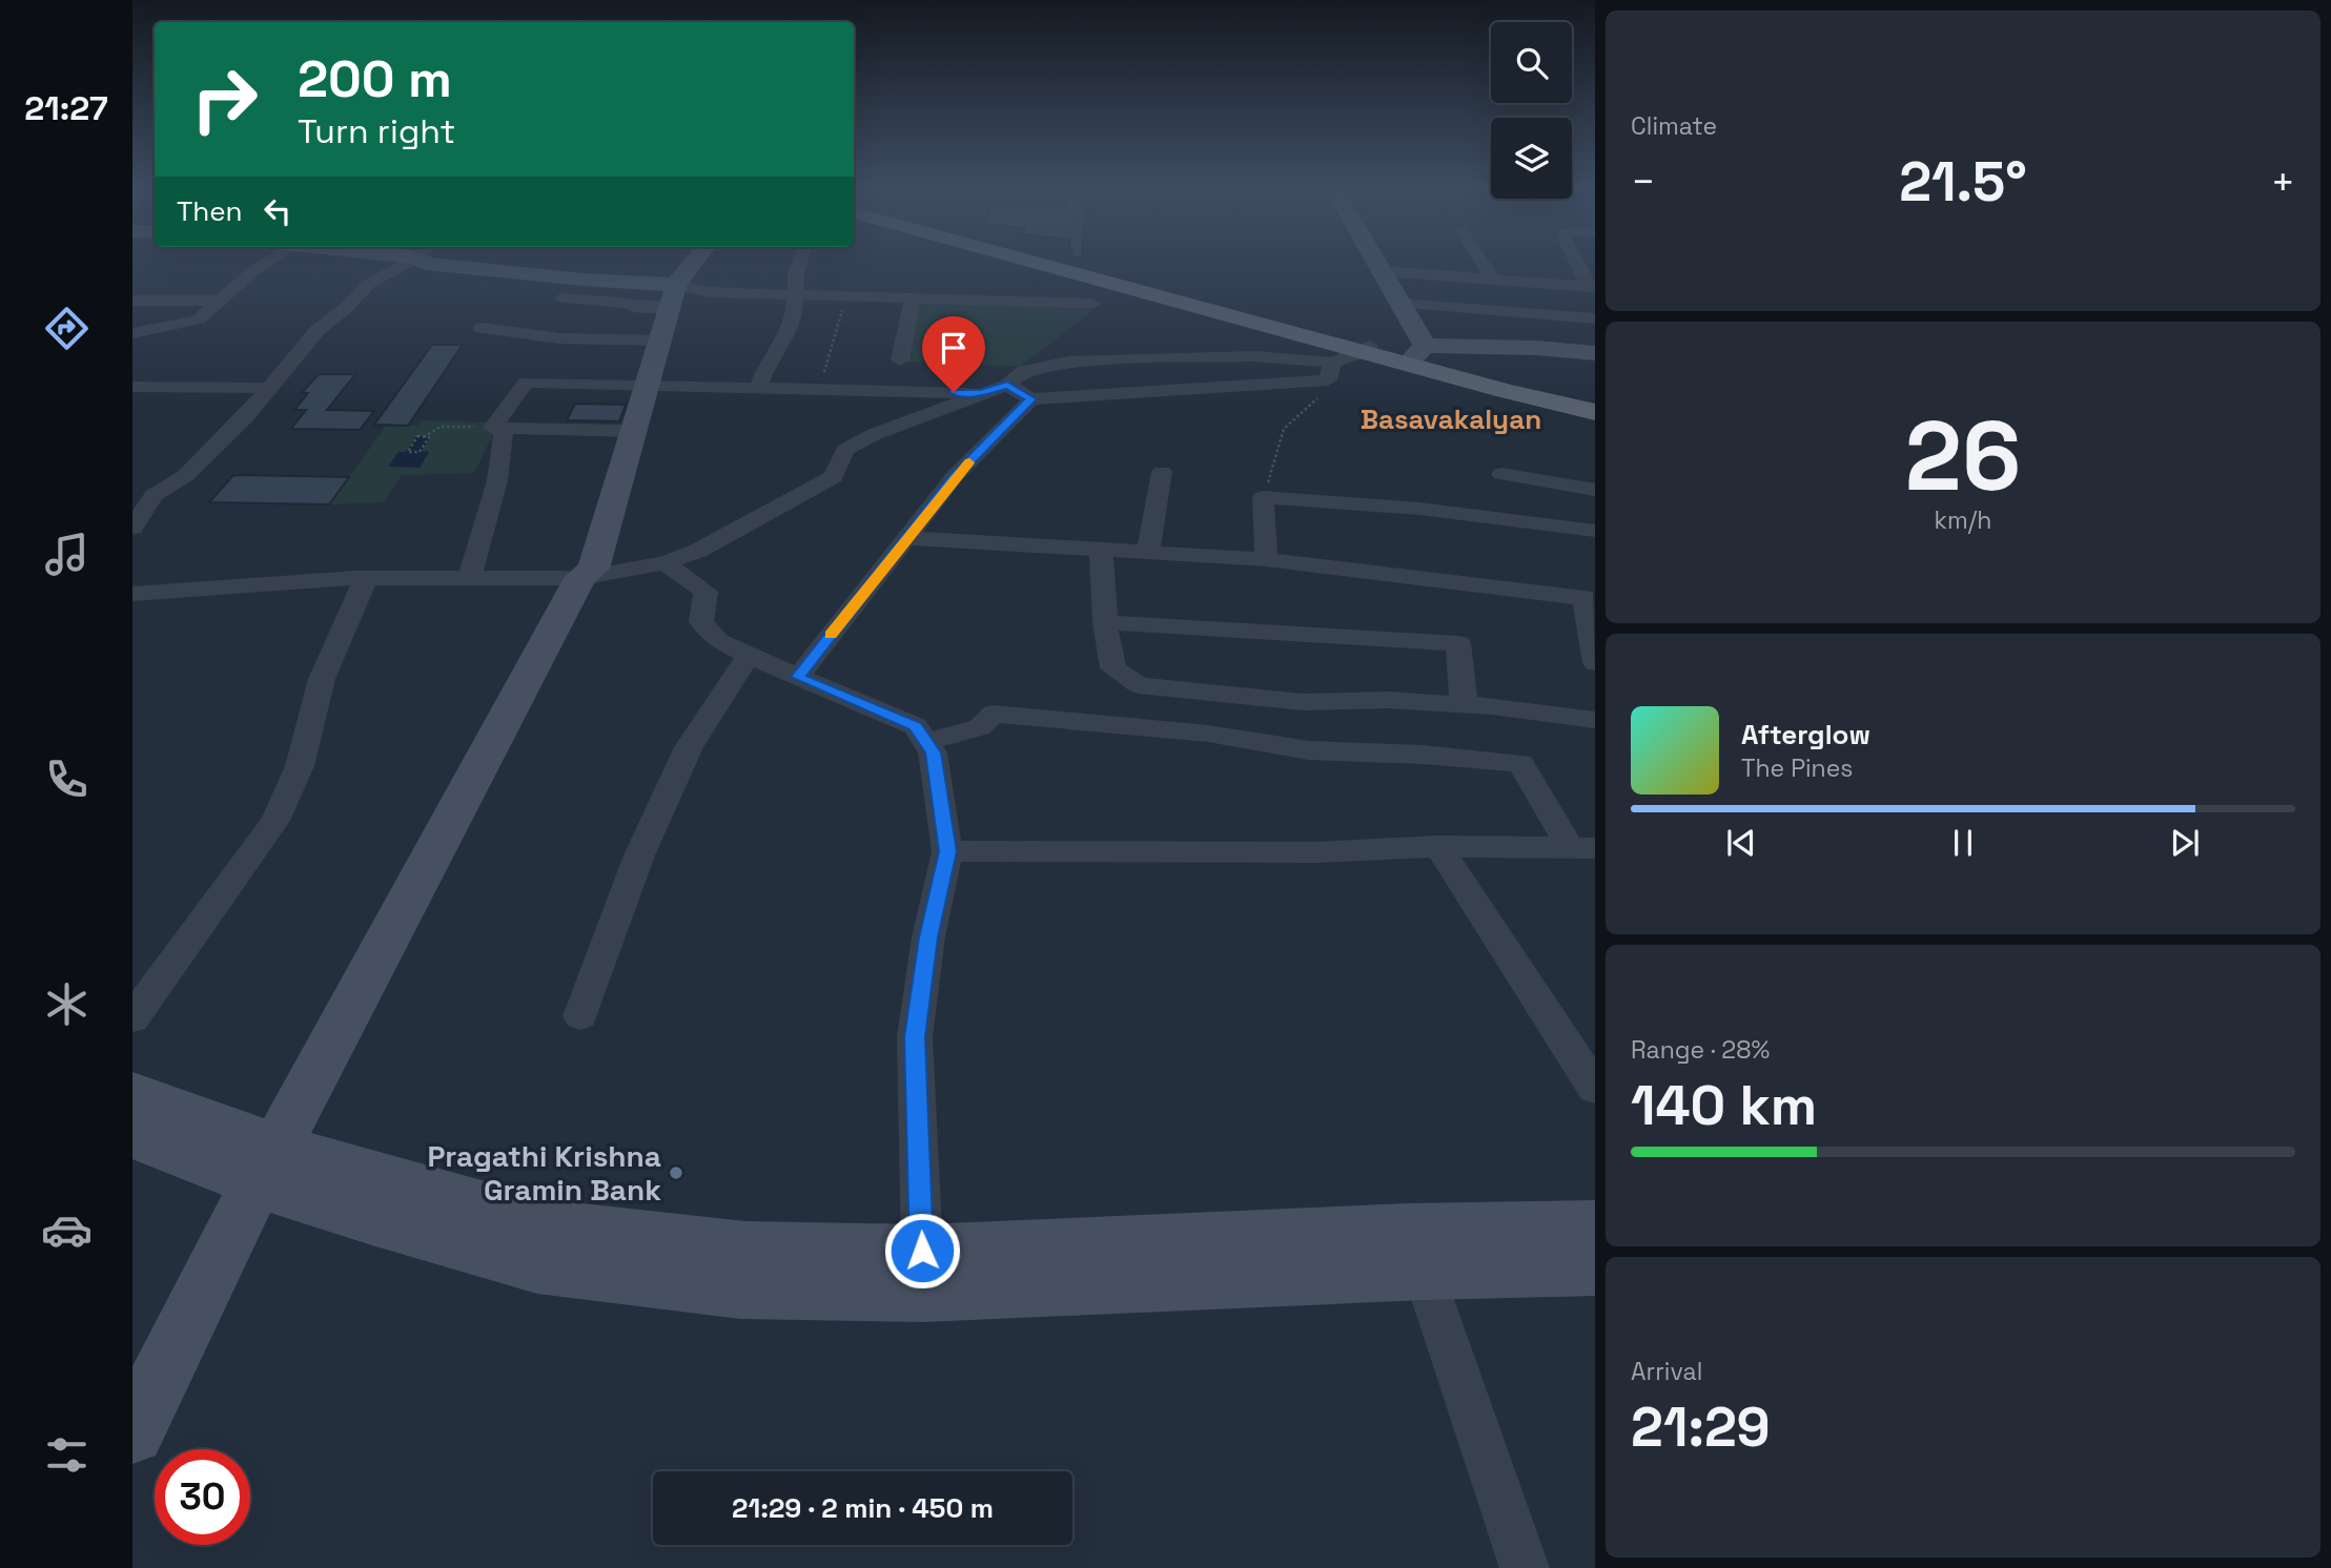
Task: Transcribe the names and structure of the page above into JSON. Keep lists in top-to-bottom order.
{
  "districts": ["Basavakalyan"],
  "places": ["Pragathi Krishna Gramin Bank"],
  "page": {
    "tabs": "21:27",
    "tile": [
      "Climate",
      ["26", "km/h"],
      ["Range · 28%", "140 km"],
      ["Arrival", "21:29"]
    ],
    "turn": ["200 m", "Turn right"],
    "heat": ["−", "21.5°", "+"],
    "then": "Then",
    "song": ["Afterglow", "The Pines"],
    "limit": "30",
    "trip": "21:29 · 2 min · 450 m"
  }
}
